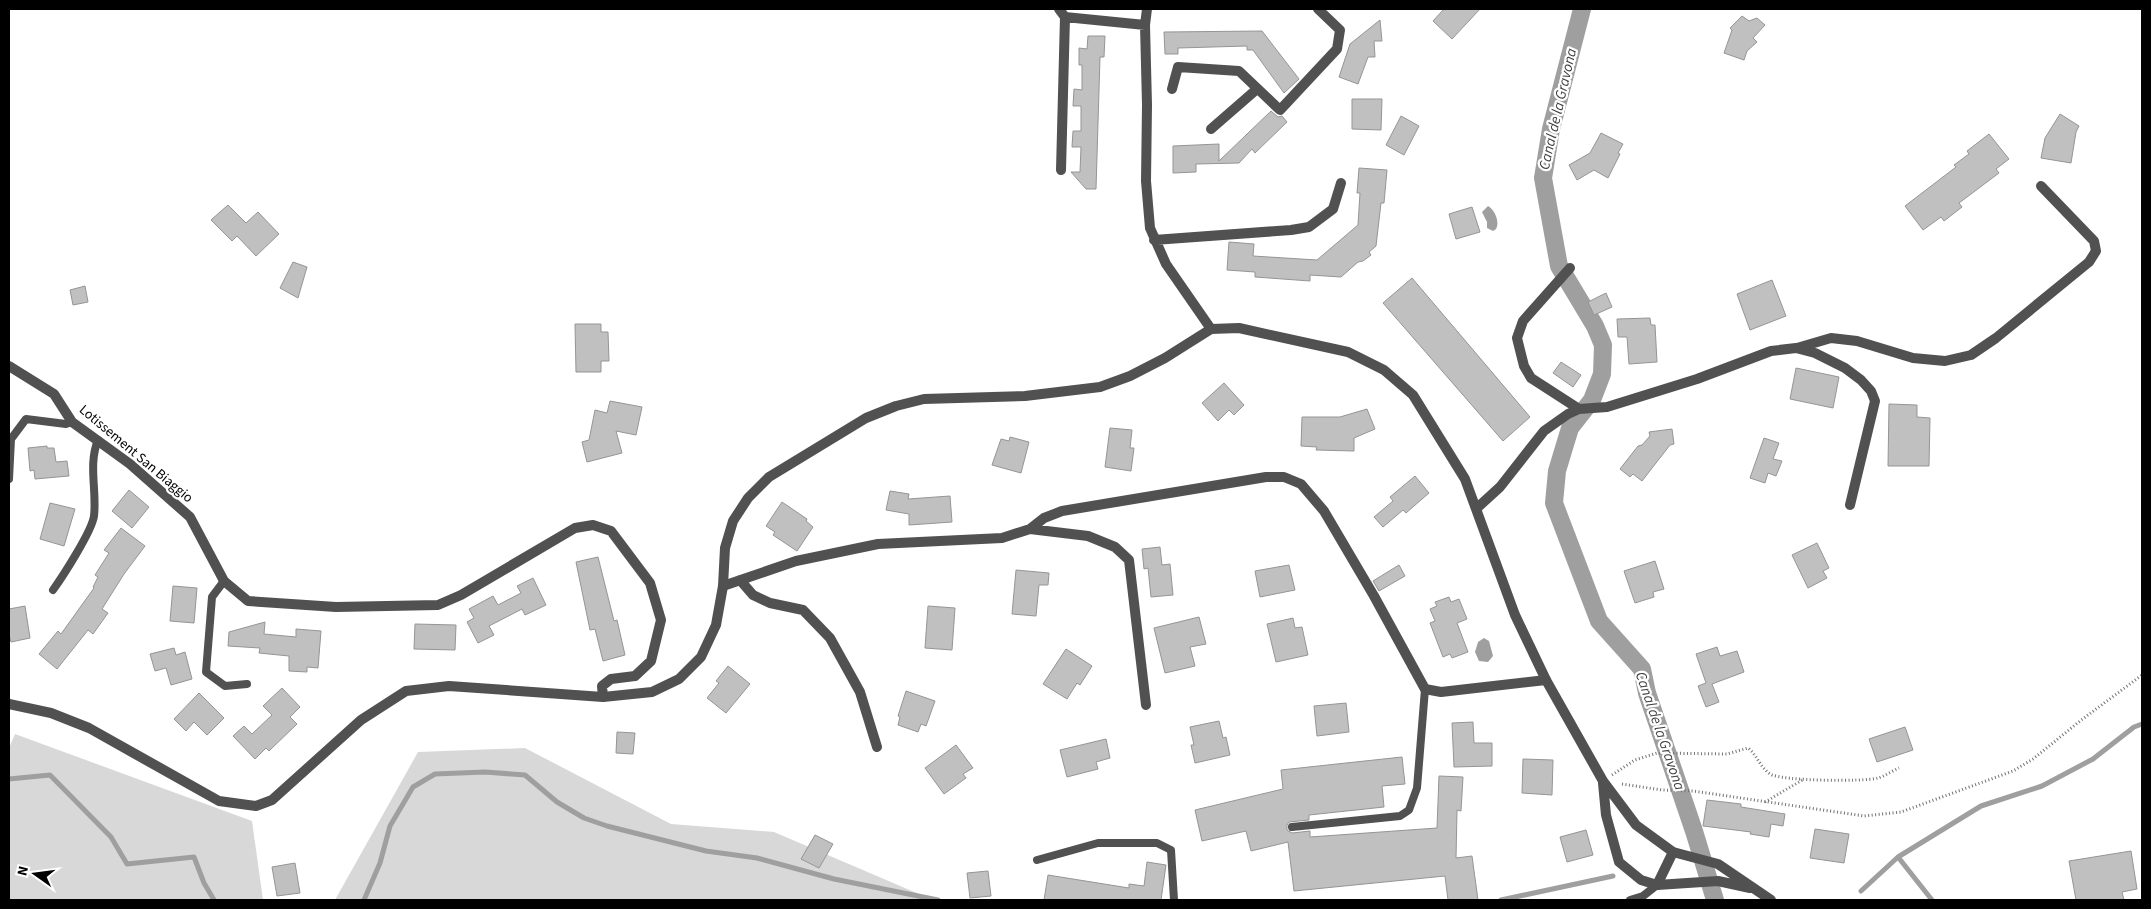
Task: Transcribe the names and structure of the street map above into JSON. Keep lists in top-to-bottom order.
{
  "streets": {
    "street": ["Lotissement San Biaggio"]
  },
  "water": ["Canal de la Gravona"],
  "north": "left"
}
